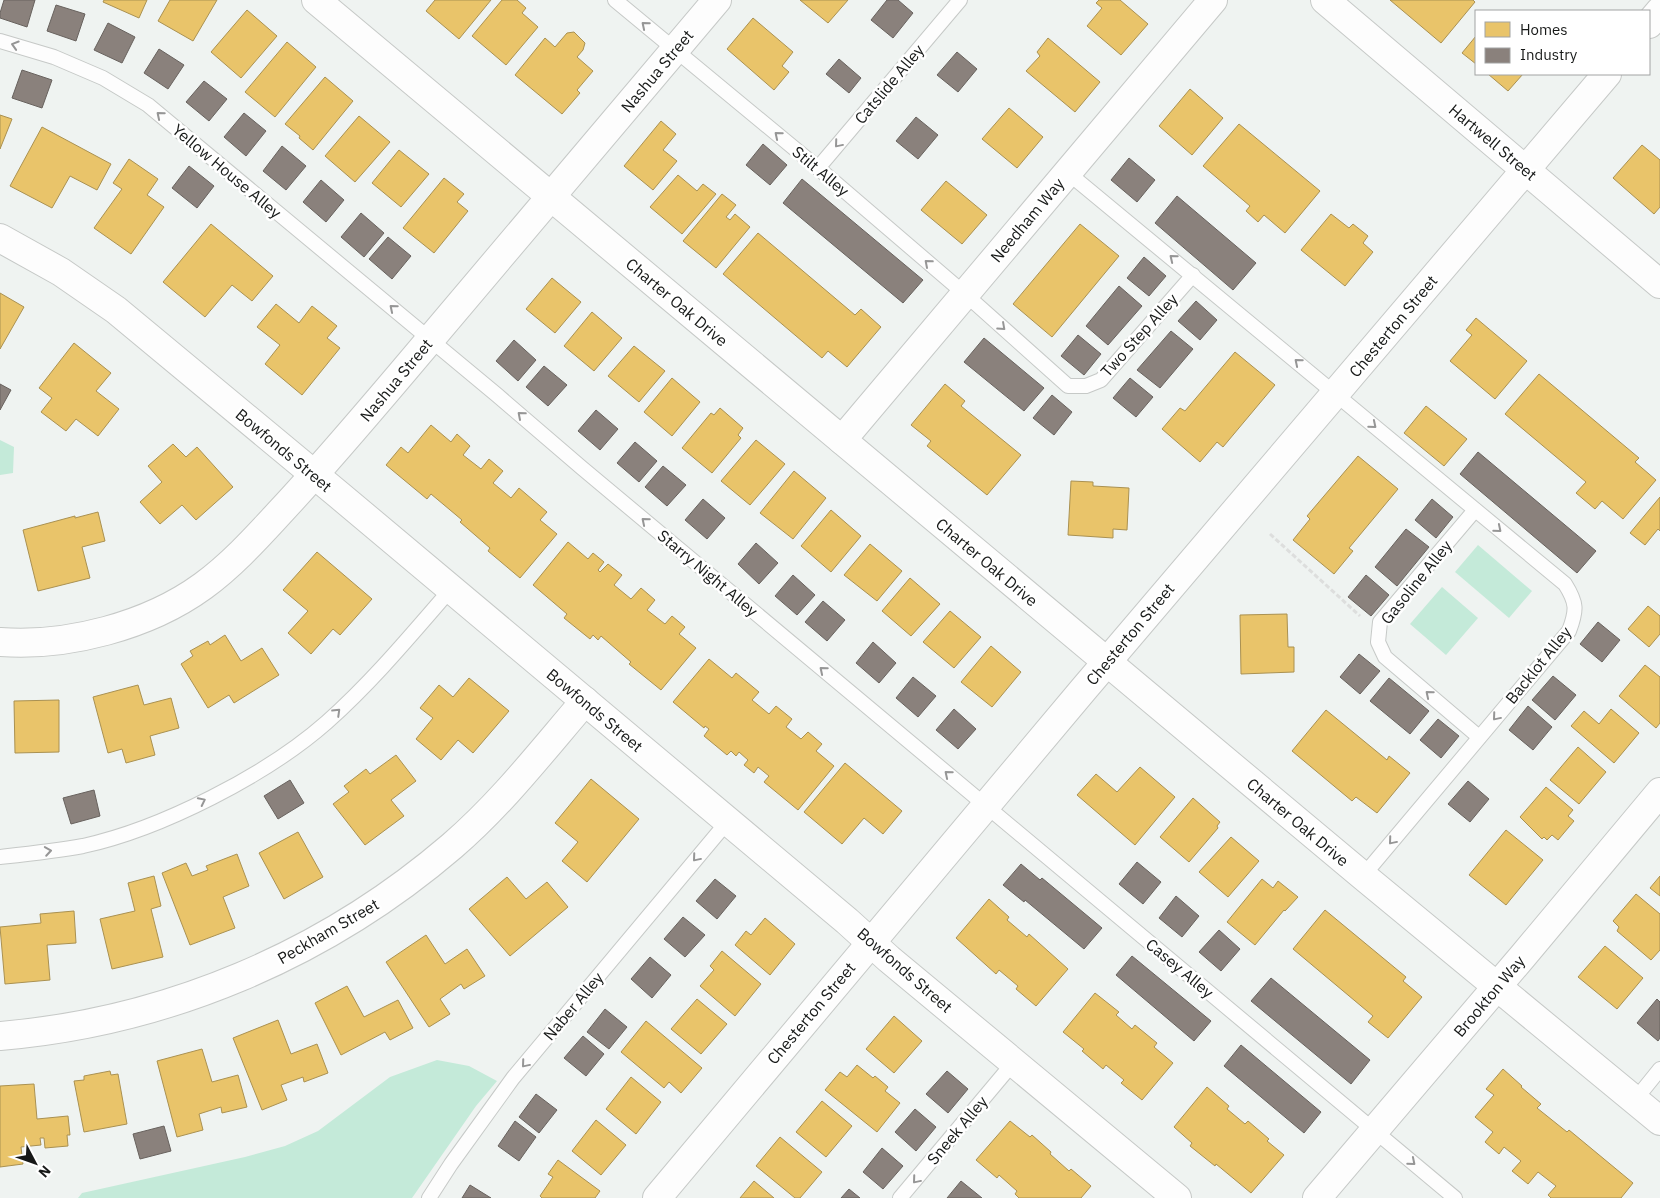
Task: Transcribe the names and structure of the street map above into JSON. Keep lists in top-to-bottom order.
{
  "streets": {
    "street": [
      "Nashua Street",
      "Hartwell Street",
      "Needham Way",
      "Charter Oak Drive",
      "Chesterton Street",
      "Bowfonds Street",
      "Peckham Street",
      "Brookton Way"
    ],
    "lane": [
      "Catslide Alley",
      "Yellow House Alley",
      "Stilt Alley",
      "Two Step Alley",
      "Starry Night Alley",
      "Gasoline Alley",
      "Backlot Alley",
      "Casey Alley",
      "Naber Alley",
      "Sneek Alley"
    ]
  },
  "crossings": [
    ["Nashua Street", "Yellow House Alley"],
    ["Nashua Street", "Stilt Alley"],
    ["Nashua Street", "Charter Oak Drive"],
    ["Nashua Street", "Bowfonds Street"],
    ["Nashua Street", "Starry Night Alley"],
    ["Catslide Alley", "Stilt Alley"],
    ["Hartwell Street", "Chesterton Street"],
    ["Yellow House Alley", "Starry Night Alley"],
    ["Stilt Alley", "Needham Way"],
    ["Stilt Alley", "Two Step Alley"],
    ["Needham Way", "Charter Oak Drive"],
    ["Needham Way", "Two Step Alley"],
    ["Charter Oak Drive", "Chesterton Street"],
    ["Charter Oak Drive", "Backlot Alley"],
    ["Charter Oak Drive", "Brookton Way"],
    ["Chesterton Street", "Bowfonds Street"],
    ["Chesterton Street", "Starry Night Alley"],
    ["Chesterton Street", "Backlot Alley"],
    ["Chesterton Street", "Casey Alley"],
    ["Bowfonds Street", "Peckham Street"],
    ["Bowfonds Street", "Naber Alley"],
    ["Bowfonds Street", "Sneek Alley"],
    ["Starry Night Alley", "Casey Alley"],
    ["Gasoline Alley", "Backlot Alley"],
    ["Casey Alley", "Brookton Way"]
  ],
  "one_way": [
    "Catslide Alley",
    "Yellow House Alley",
    "Stilt Alley",
    "Starry Night Alley",
    "Gasoline Alley",
    "Naber Alley",
    "Sneek Alley"
  ],
  "legend": ["Homes", "Industry"],
  "north": "bottom right"
}
